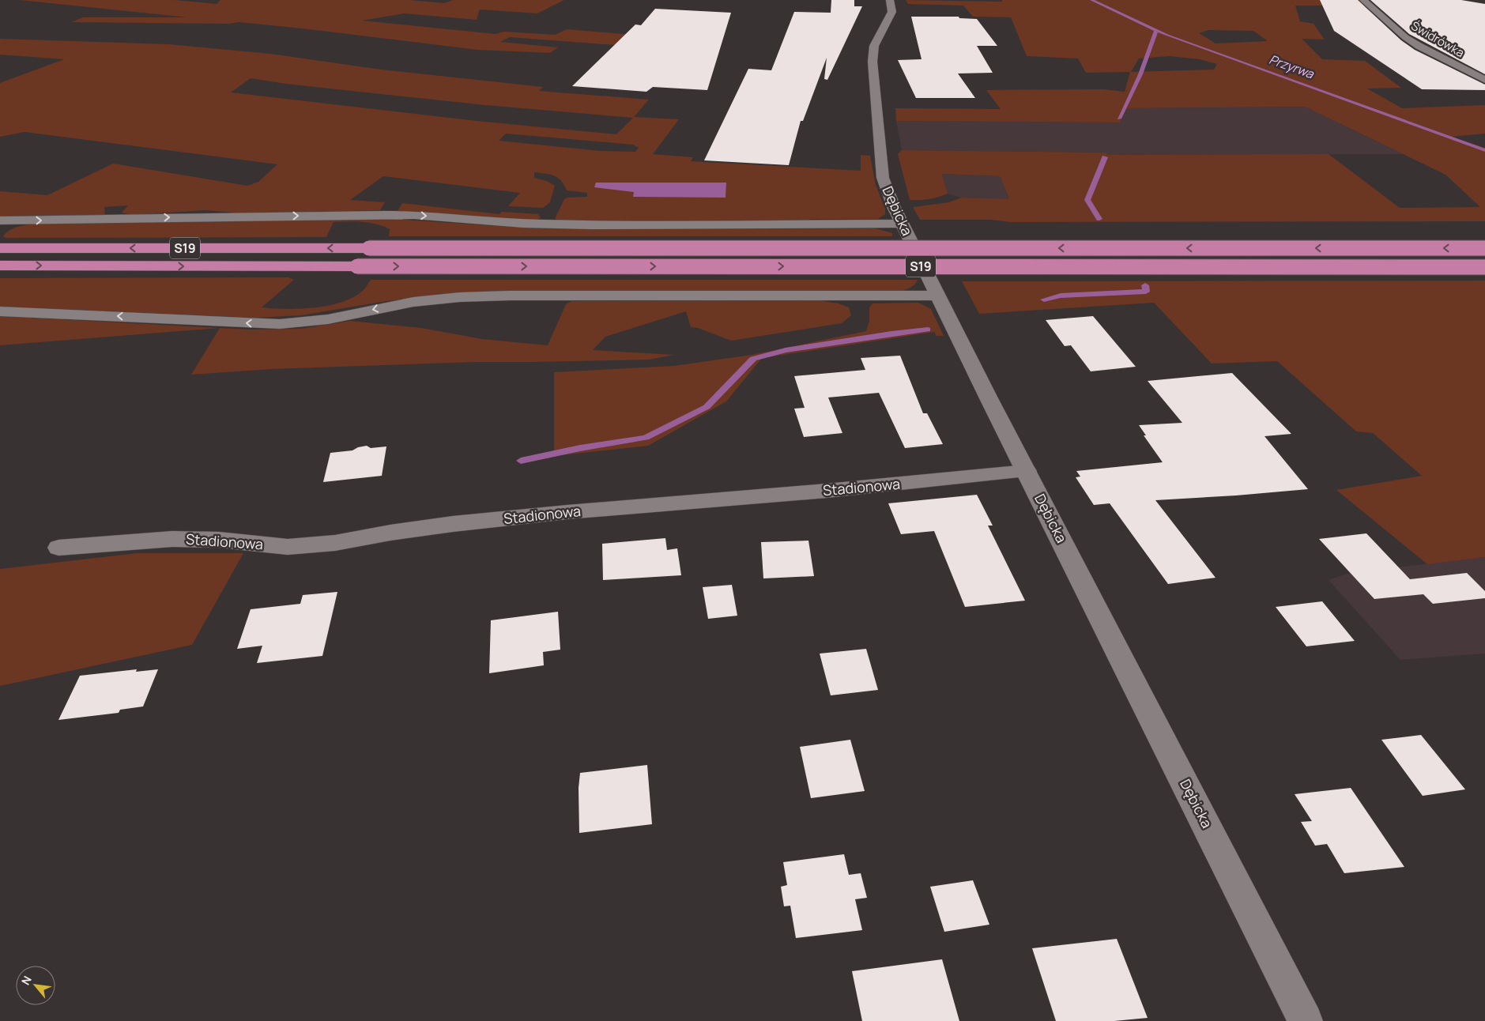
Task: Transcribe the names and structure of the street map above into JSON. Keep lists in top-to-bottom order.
{
  "streets": {
    "highway": ["S19"],
    "street": ["Świdrówka", "Dębicka", "Stadionowa"]
  },
  "crossings": [
    ["Dębicka", "Stadionowa"]
  ],
  "water": ["Przyrwa"],
  "north": "top left"
}
